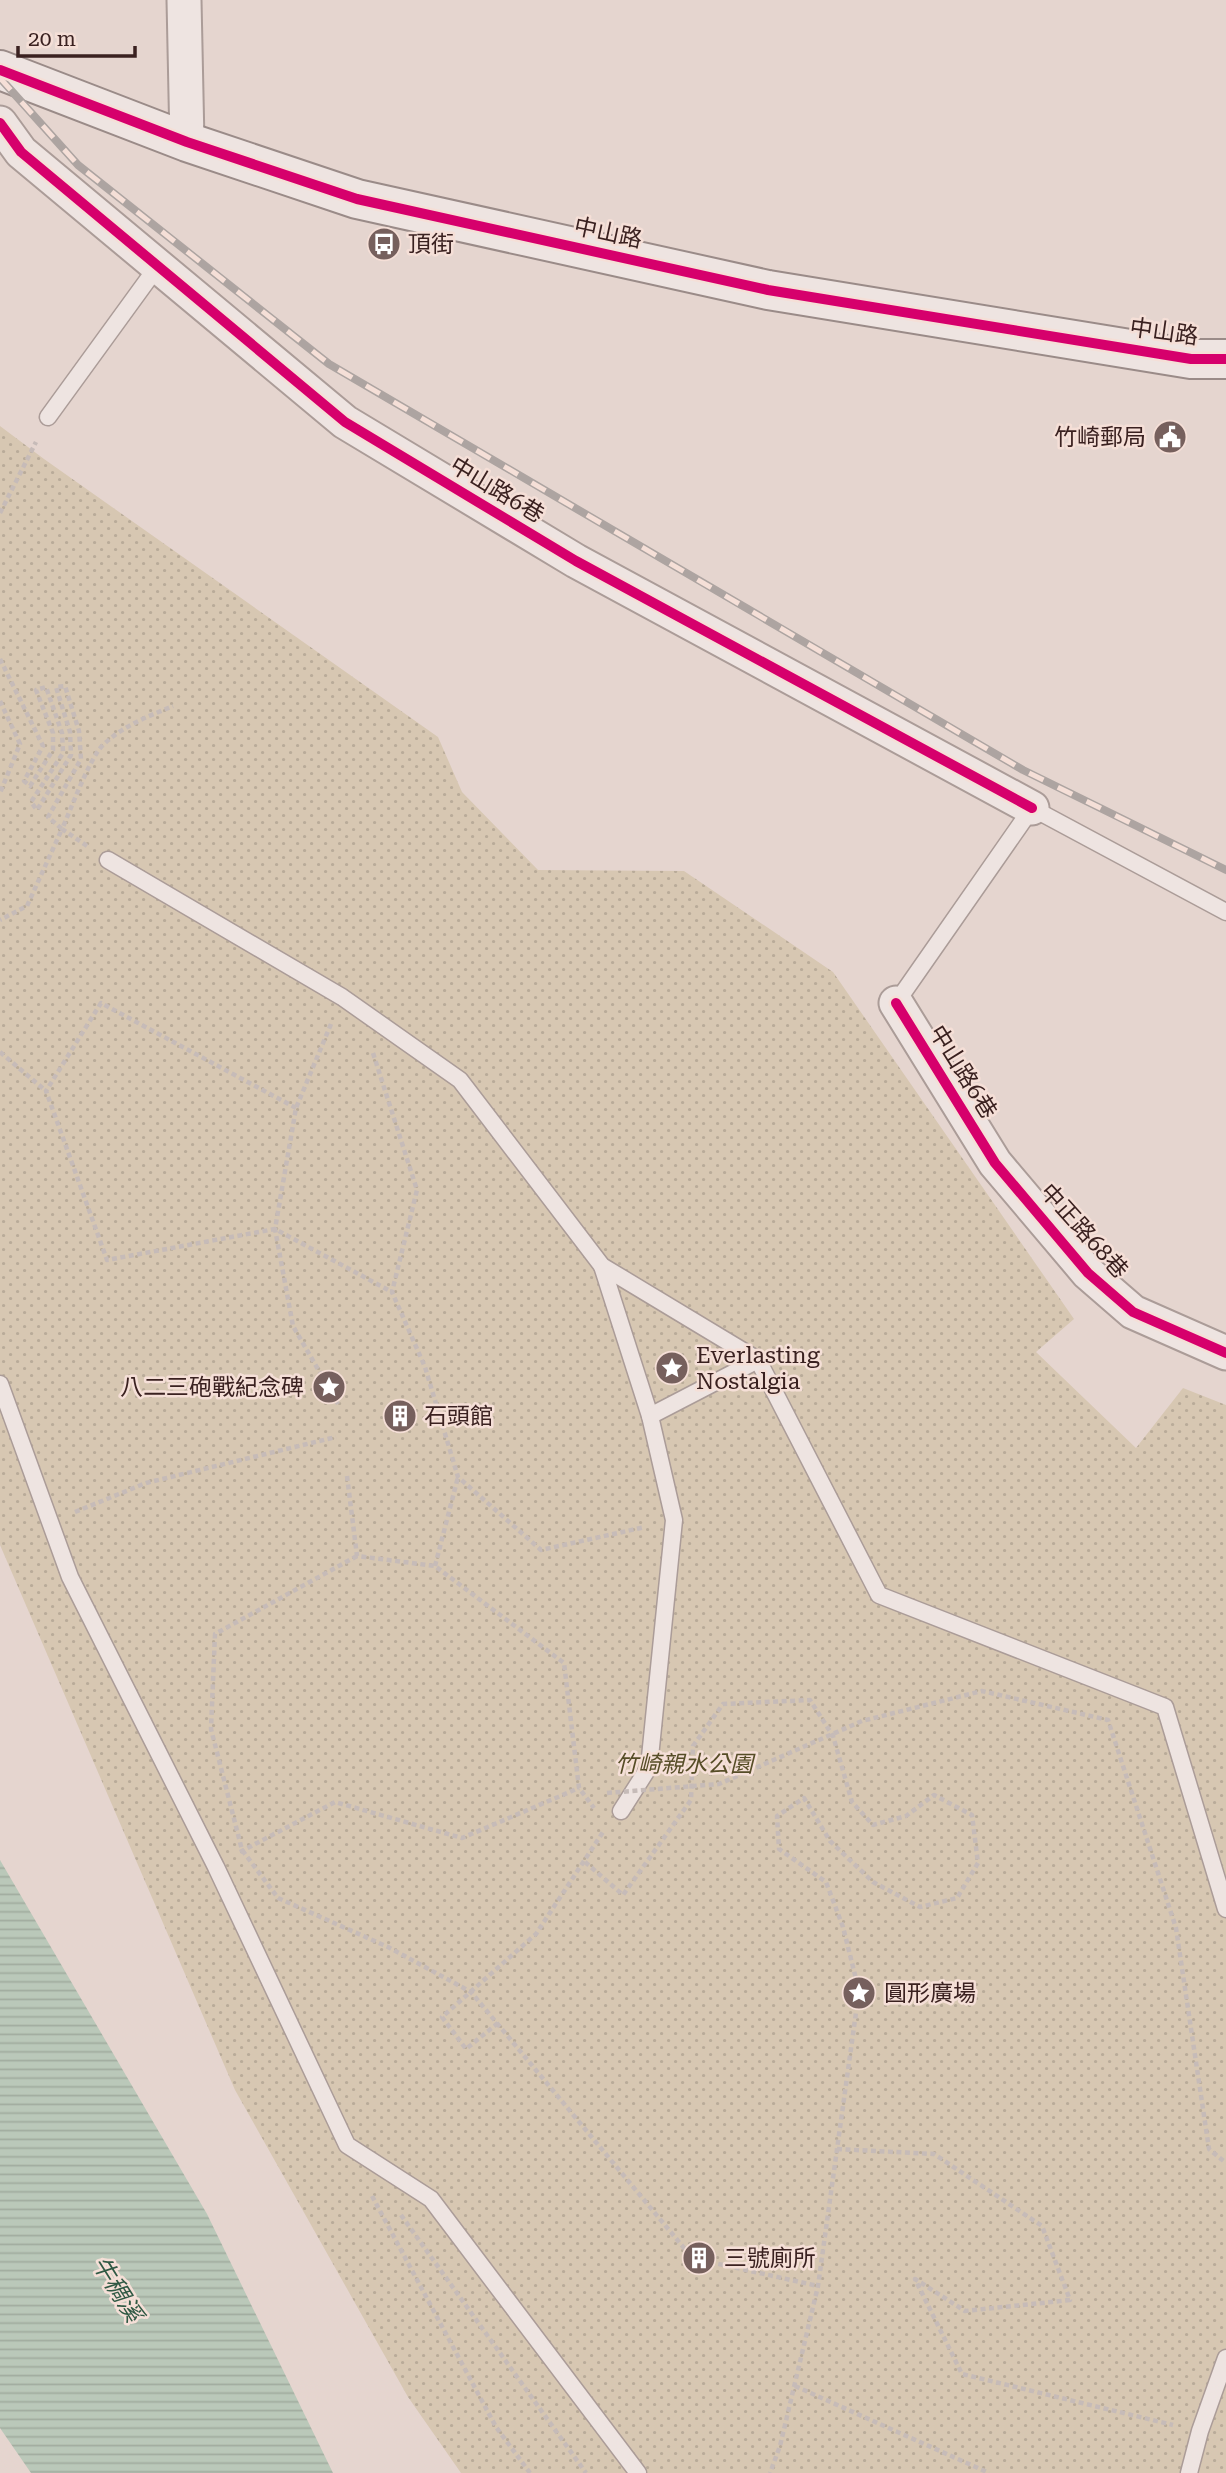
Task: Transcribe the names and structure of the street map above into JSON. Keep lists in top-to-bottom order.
{
  "streets": {
    "street": ["中山路", "中山路6巷", "中正路68巷"]
  },
  "crossings": [
    ["中山路6巷", "中正路68巷"]
  ],
  "water": ["牛稠溪"],
  "parks": ["竹崎親水公園"],
  "places": {
    "bus stop": ["頂街"],
    "public building": ["竹崎郵局"],
    "place": ["Everlasting Nostalgia", "八二三砲戰紀念碑", "圓形廣場"],
    "building": ["石頭館", "三號廁所"]
  },
  "scale_bar": "20 m"
}
